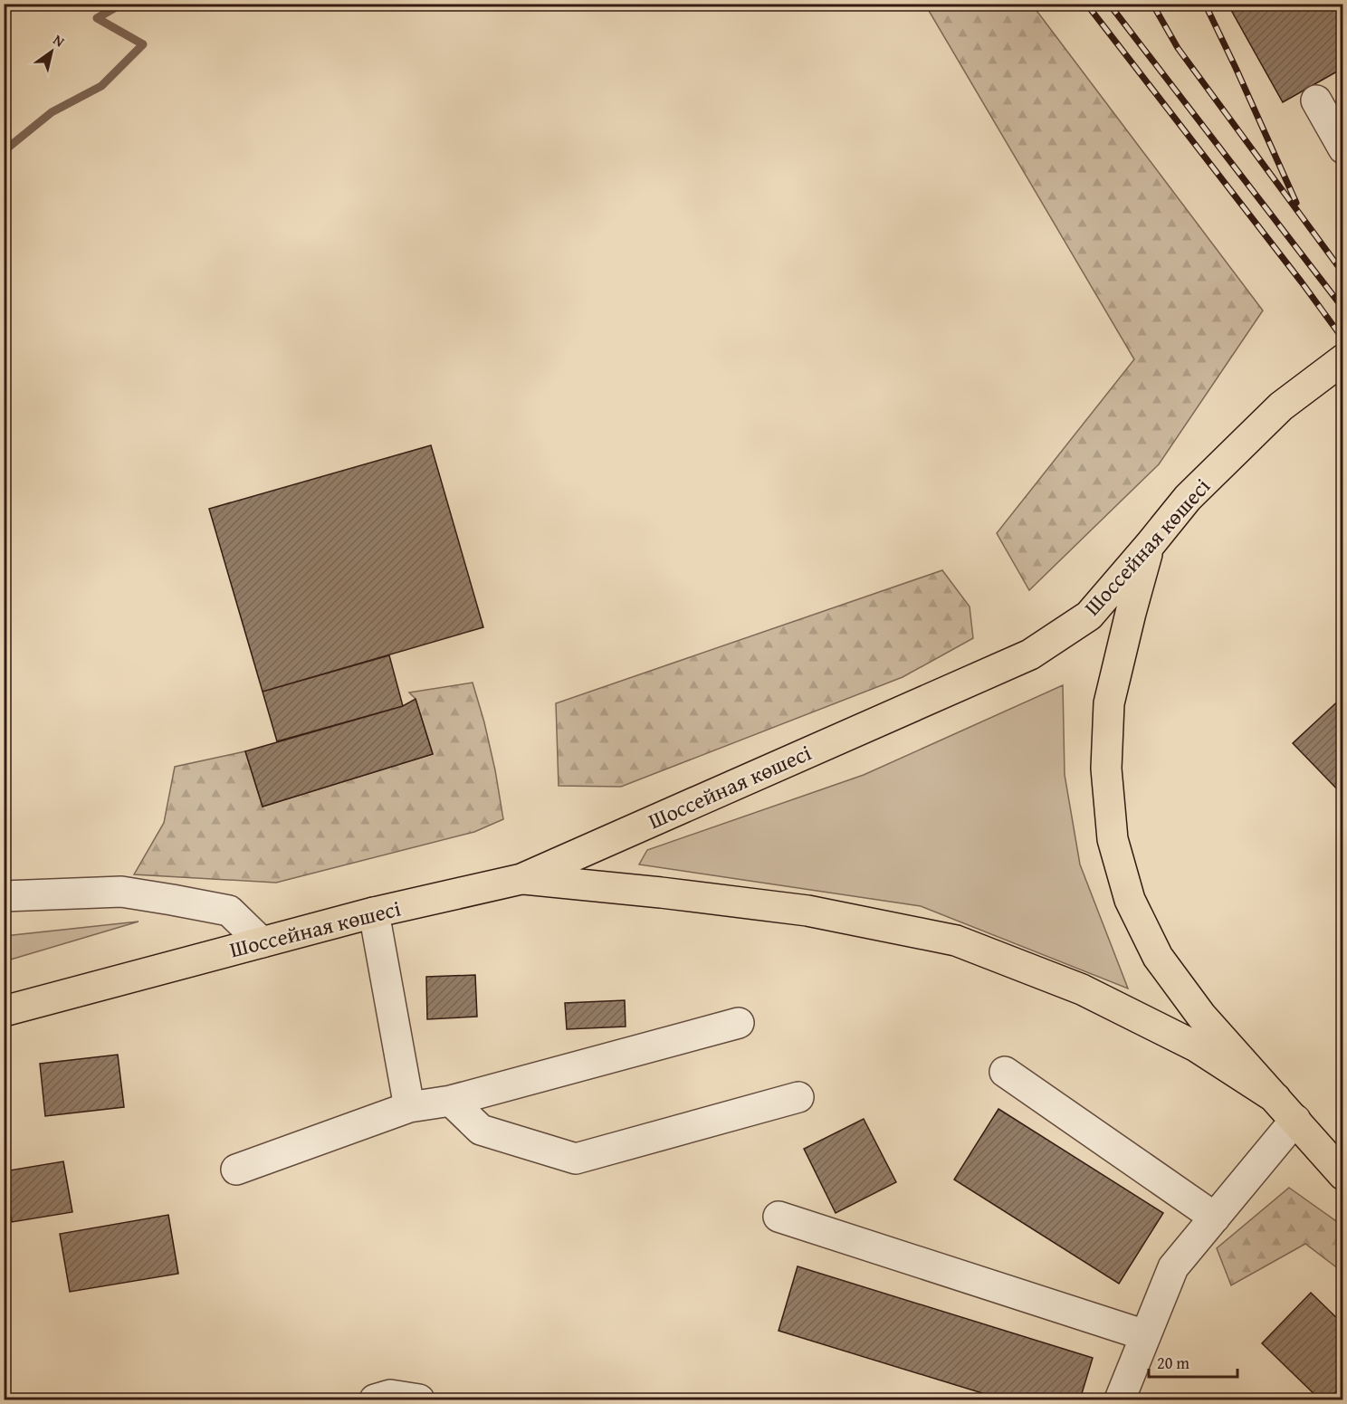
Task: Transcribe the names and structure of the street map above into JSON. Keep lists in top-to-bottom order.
{
  "streets": {
    "main road": ["Шоссейная көшесі"]
  },
  "scale_bar": "20 m",
  "north": "top right"
}
